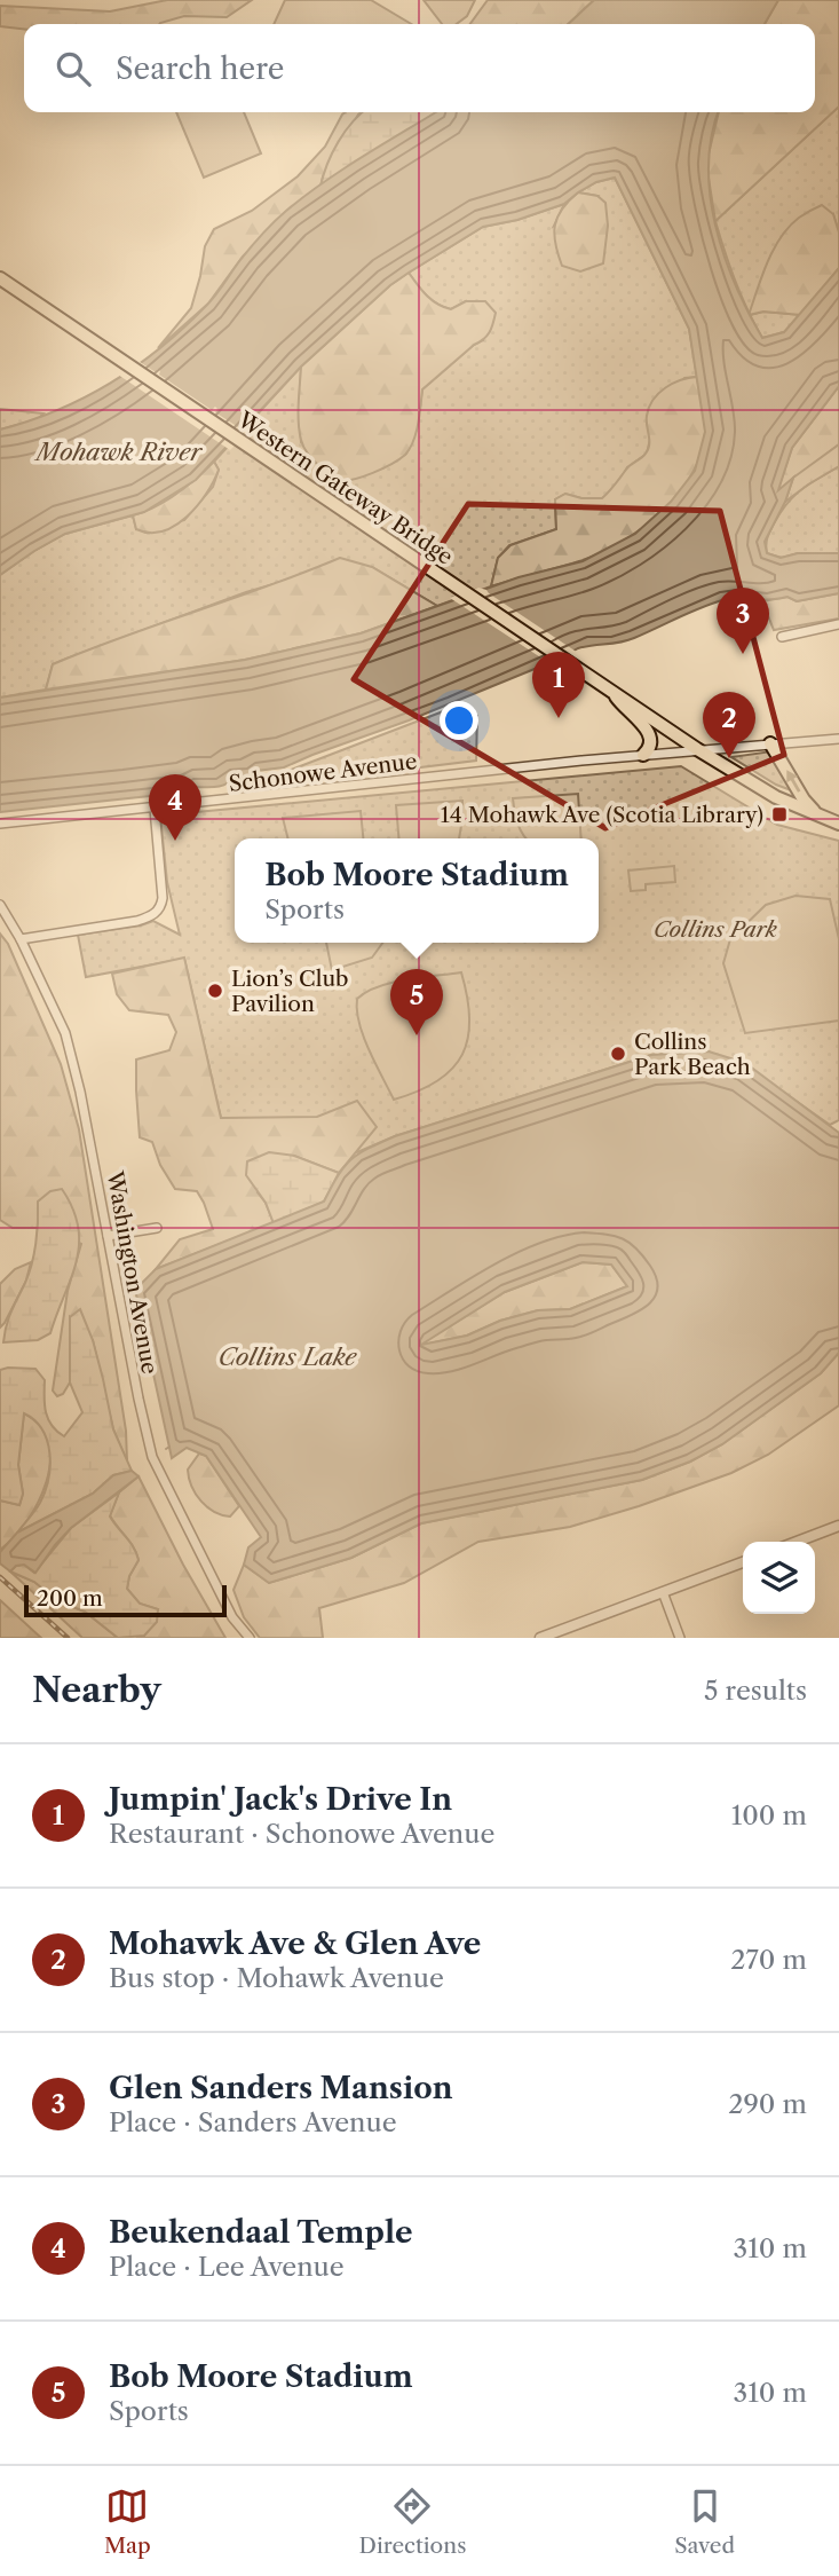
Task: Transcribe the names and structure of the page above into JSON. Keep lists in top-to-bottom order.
{
  "streets": {
    "main road": ["Western Gateway Bridge"],
    "street": ["Schonowe Avenue", "Washington Avenue"]
  },
  "water": ["Mohawk River", "Collins Lake"],
  "parks": ["Collins Park"],
  "places": {
    "transit": ["14 Mohawk Ave (Scotia Library)"],
    "other": ["Lion’s Club Pavilion", "Collins Park Beach"]
  },
  "scale_bar": "200 m",
  "page": {
    "search": "Search here",
    "pins": [
      "3",
      "1",
      "2",
      "4",
      "5"
    ],
    "popup": ["Bob Moore Stadium", "Sports"],
    "scale": "200 m",
    "heading": ["Nearby", "5 results"],
    "list": [
      {
        "mark": "1",
        "name": "Jumpin' Jack's Drive In",
        "note": "Restaurant · Schonowe Avenue",
        "value": "100 m"
      },
      {
        "mark": "2",
        "name": "Mohawk Ave & Glen Ave",
        "note": "Bus stop · Mohawk Avenue",
        "value": "270 m"
      },
      {
        "mark": "3",
        "name": "Glen Sanders Mansion",
        "note": "Place · Sanders Avenue",
        "value": "290 m"
      },
      {
        "mark": "4",
        "name": "Beukendaal Temple",
        "note": "Place · Lee Avenue",
        "value": "310 m"
      },
      {
        "mark": "5",
        "name": "Bob Moore Stadium",
        "note": "Sports",
        "value": "310 m"
      }
    ],
    "nav": ["Map", "Directions", "Saved"]
  }
}
